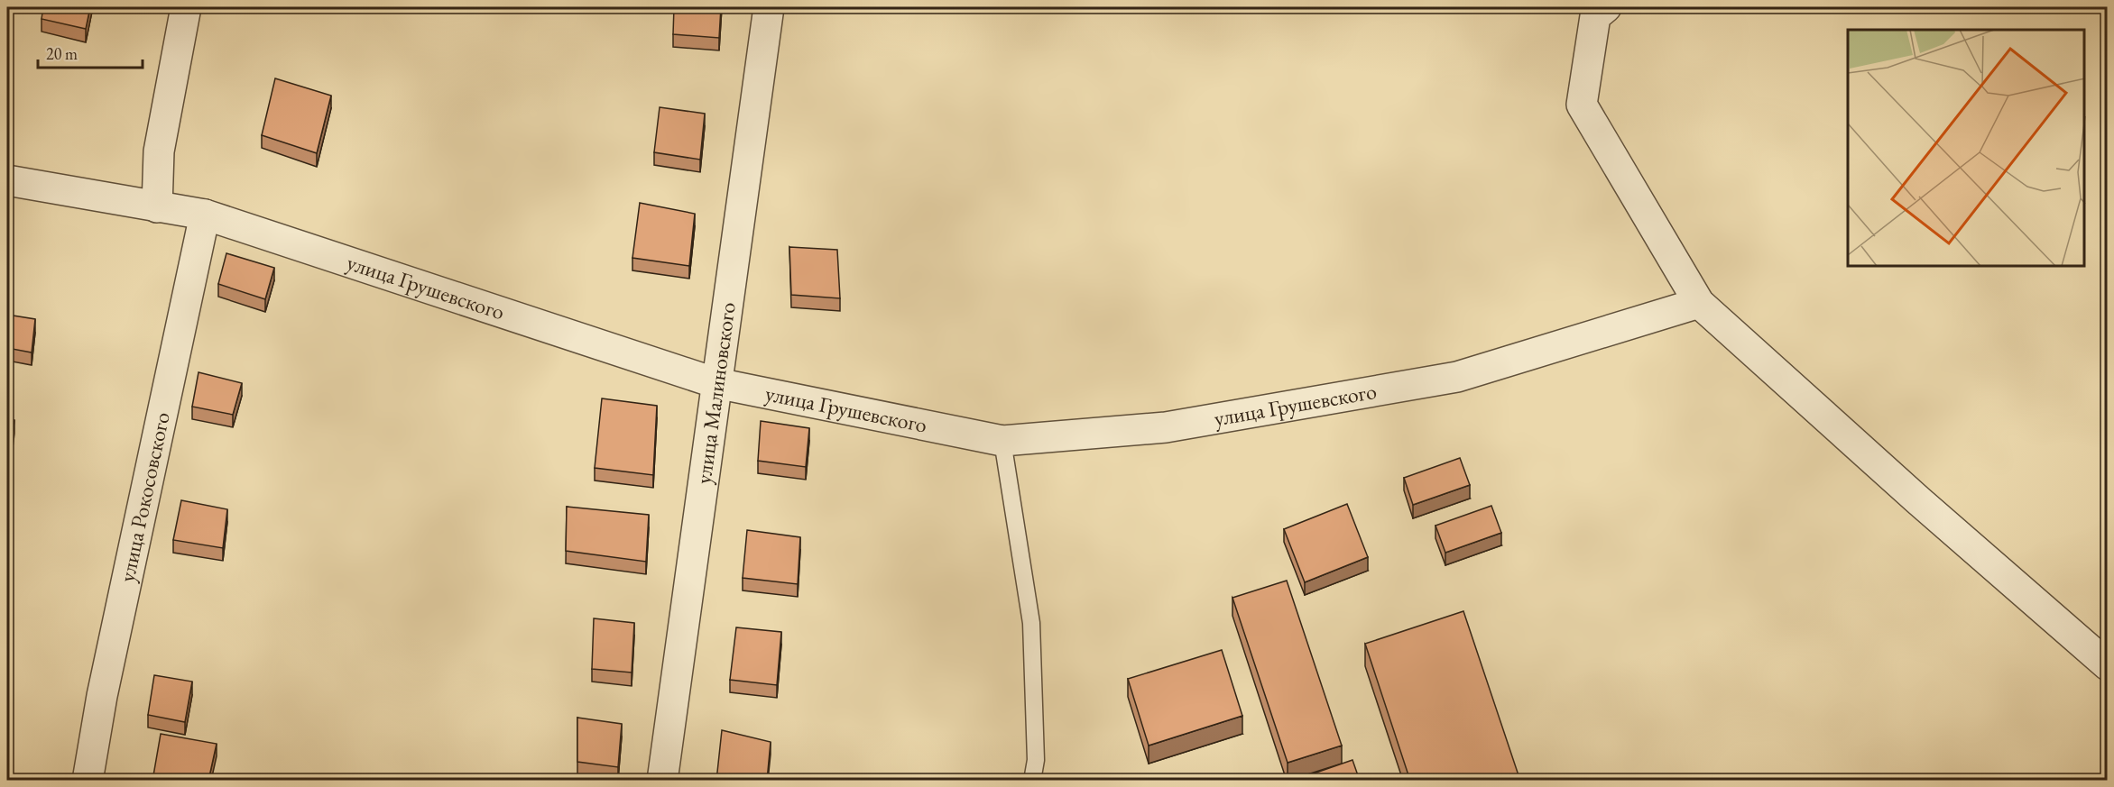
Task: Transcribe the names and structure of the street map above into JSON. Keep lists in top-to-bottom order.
{
  "streets": {
    "street": ["улица Грушевского", "улица Малиновского", "улица Рокосовского"]
  },
  "crossings": [
    ["улица Грушевского", "улица Малиновского"],
    ["улица Грушевского", "улица Рокосовского"]
  ],
  "scale_bar": "20 m"
}
